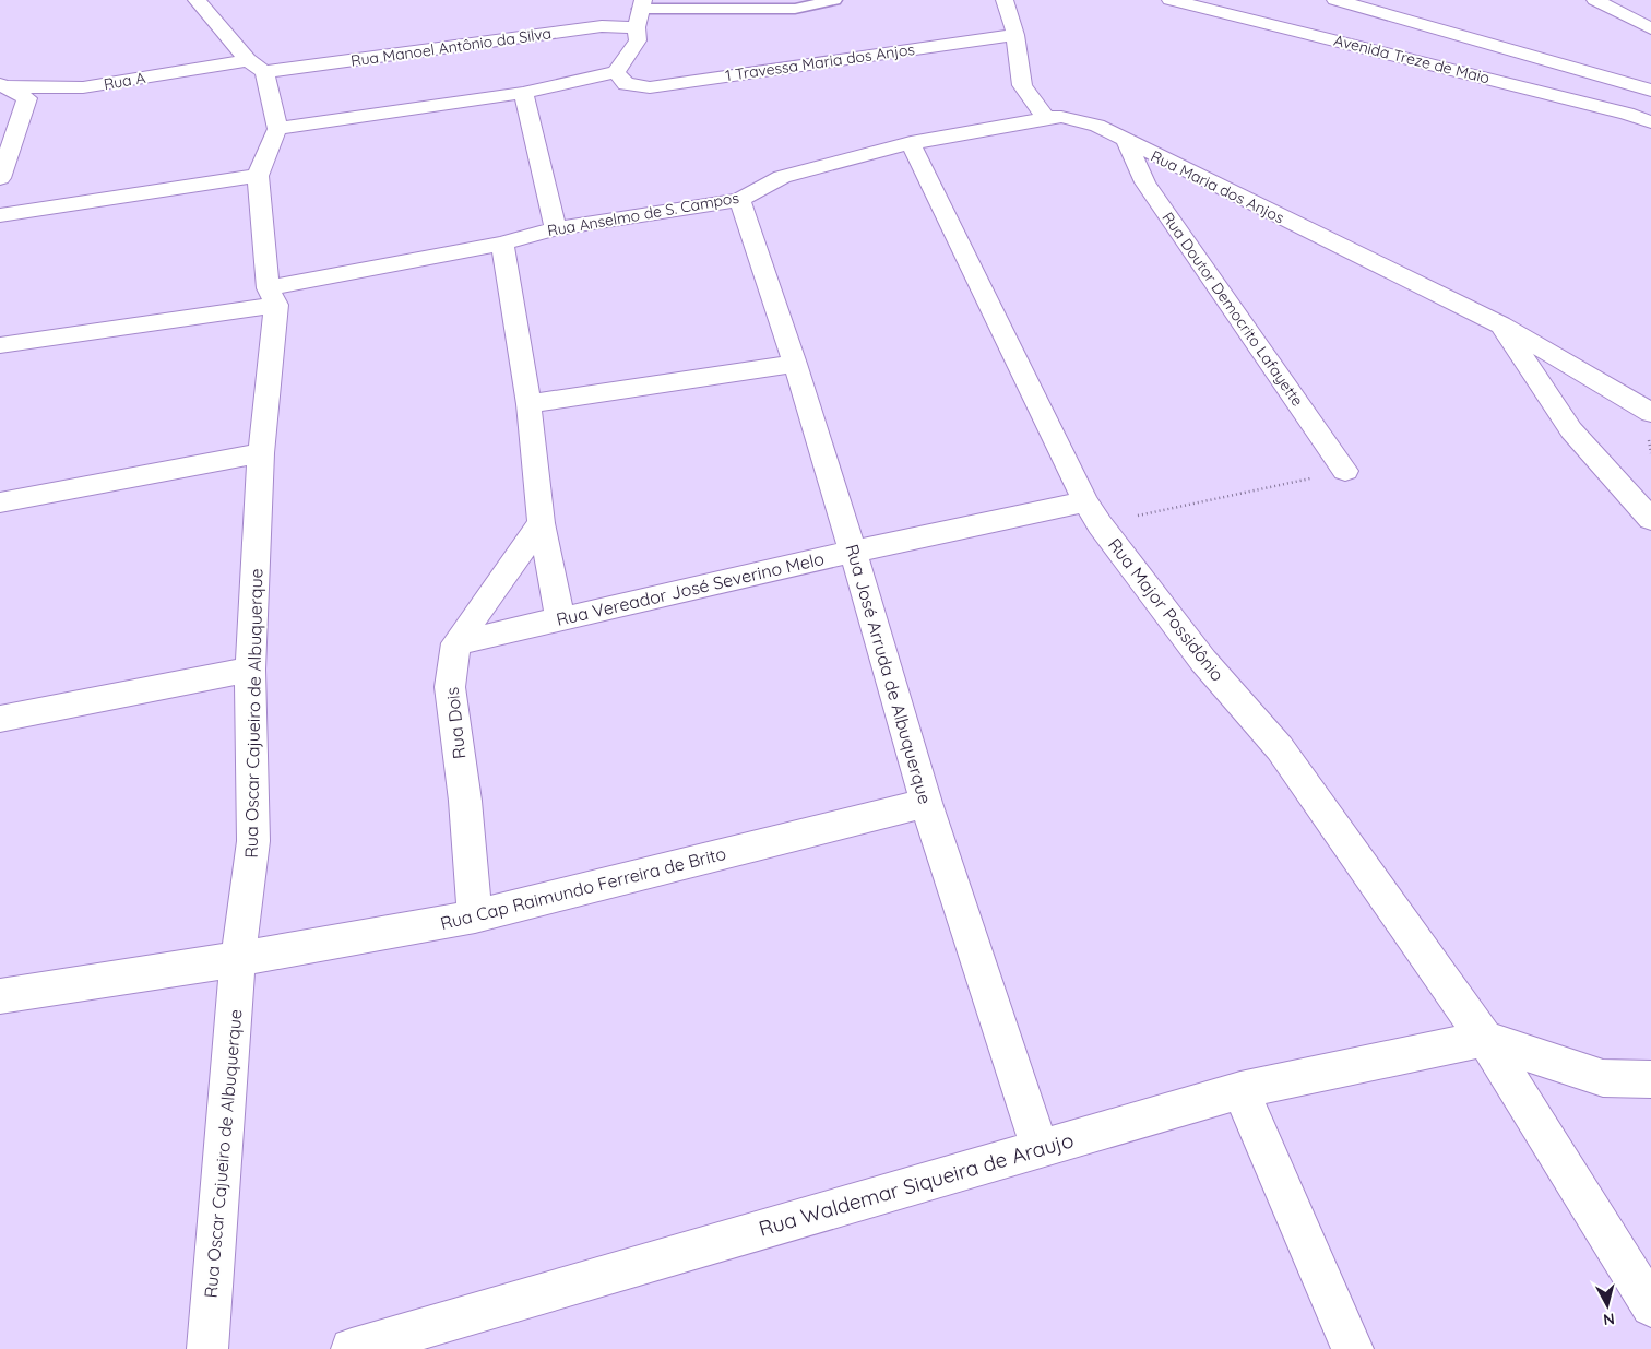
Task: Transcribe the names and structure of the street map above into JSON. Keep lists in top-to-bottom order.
{
  "streets": {
    "street": [
      "Rua Manoel Antônio da Silva",
      "Avenida Treze de Maio",
      "1 Travessa Maria dos Anjos",
      "Rua A",
      "Rua Maria dos Anjos",
      "Rua Anselmo de S. Campos",
      "Rua Doutor Democrito Lafayette",
      "Rua Vereador José Severino Melo",
      "Rua Major Possidônio",
      "Rua José Arruda de Albuquerque",
      "Rua Oscar Cajueiro de Albuquerque",
      "Rua Dois",
      "Rua Cap Raimundo Ferreira de Brito",
      "Rua Waldemar Siqueira de Araujo"
    ]
  },
  "crossings": [
    ["Rua Manoel Antônio da Silva", "Rua A"],
    ["1 Travessa Maria dos Anjos", "Rua Oscar Cajueiro de Albuquerque"],
    ["Rua Maria dos Anjos", "Rua Anselmo de S. Campos"],
    ["Rua Maria dos Anjos", "Rua Doutor Democrito Lafayette"],
    ["Rua Anselmo de S. Campos", "Rua Major Possidônio"],
    ["Rua Anselmo de S. Campos", "Rua José Arruda de Albuquerque"],
    ["Rua Anselmo de S. Campos", "Rua Oscar Cajueiro de Albuquerque"],
    ["Rua Vereador José Severino Melo", "Rua Major Possidônio"],
    ["Rua Vereador José Severino Melo", "Rua José Arruda de Albuquerque"],
    ["Rua Vereador José Severino Melo", "Rua Dois"],
    ["Rua Major Possidônio", "Rua Waldemar Siqueira de Araujo"],
    ["Rua José Arruda de Albuquerque", "Rua Cap Raimundo Ferreira de Brito"],
    ["Rua José Arruda de Albuquerque", "Rua Waldemar Siqueira de Araujo"],
    ["Rua Oscar Cajueiro de Albuquerque", "Rua Cap Raimundo Ferreira de Brito"],
    ["Rua Dois", "Rua Cap Raimundo Ferreira de Brito"]
  ],
  "north": "bottom"
}
